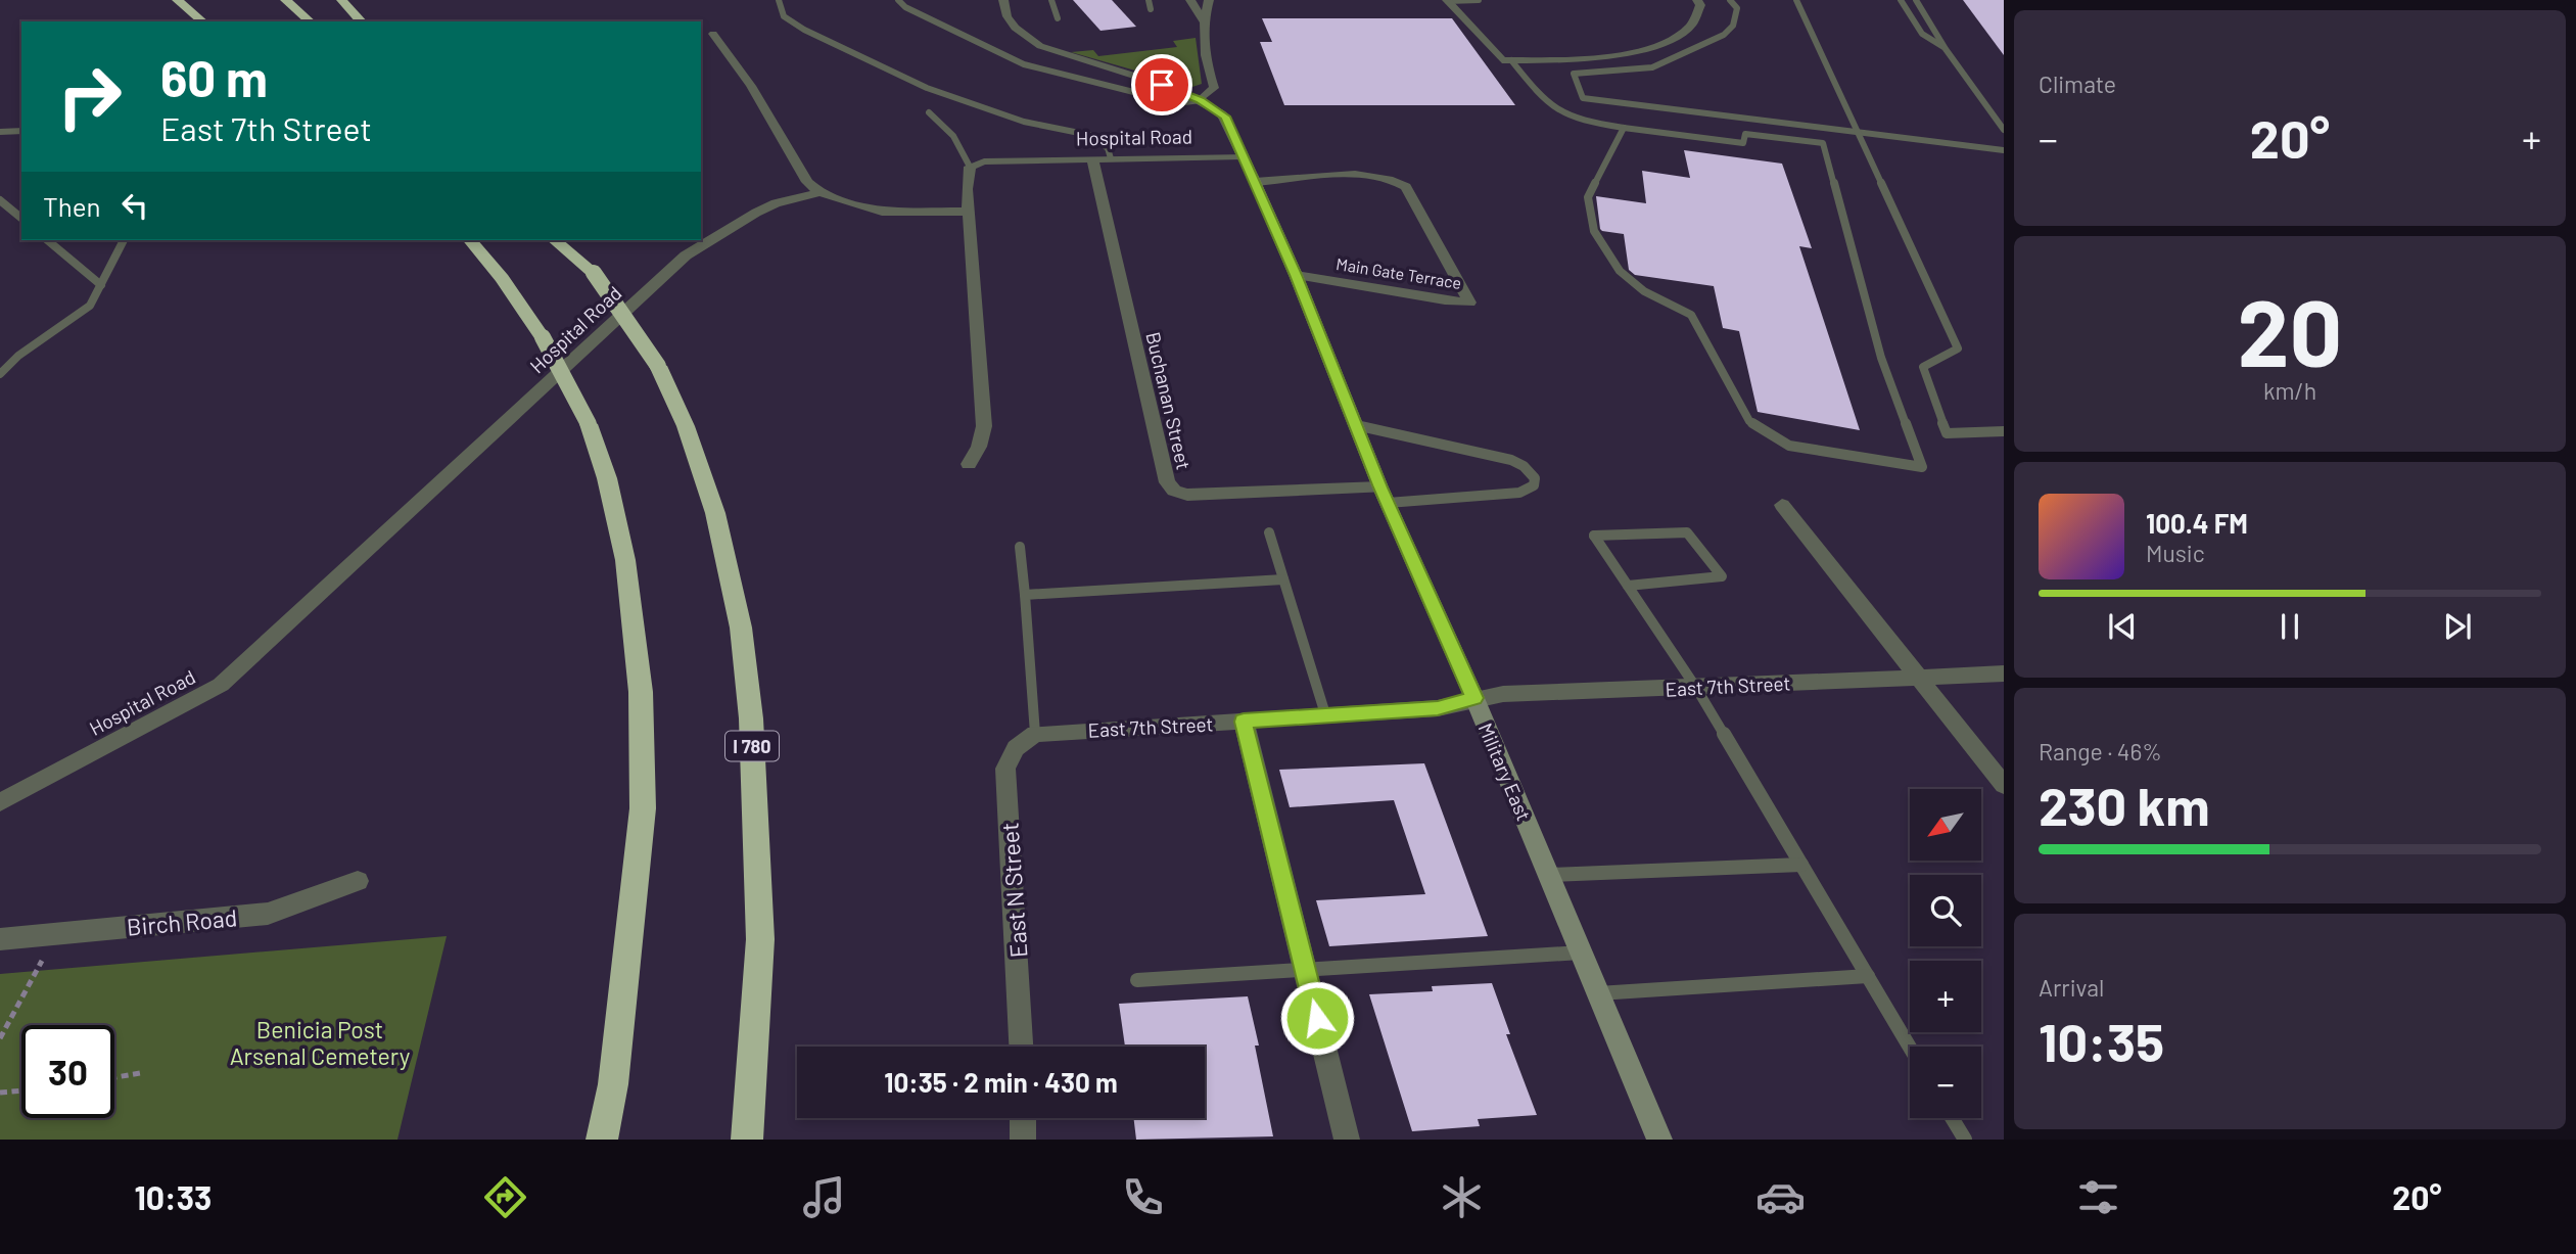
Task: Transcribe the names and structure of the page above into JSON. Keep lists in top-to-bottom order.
{
  "streets": {
    "highway": ["I 780"],
    "main road": ["Military East"],
    "street": [
      "Hospital Road",
      "Main Gate Terrace",
      "Buchanan Street",
      "East 7th Street",
      "East N Street",
      "Birch Road"
    ]
  },
  "crossings": [
    ["Hospital Road", "Buchanan Street"],
    ["Hospital Road", "Military East"],
    ["Main Gate Terrace", "Military East"],
    ["Buchanan Street", "Military East"],
    ["East 7th Street", "Military East"],
    ["East 7th Street", "East N Street"]
  ],
  "parks": ["Benicia Post Arsenal Cemetery"],
  "north": "bottom left",
  "page": {
    "tile": [
      "Climate",
      ["20", "km/h"],
      ["Range · 46%", "230 km"],
      ["Arrival", "10:35"]
    ],
    "turn": ["60 m", "East 7th Street"],
    "heat": ["−", "20°", "+"],
    "then": "Then",
    "song": ["100.4 FM", "Music"],
    "map_buttons": ["+", "−"],
    "limit": "30",
    "trip": "10:35 · 2 min · 430 m",
    "tabs": ["10:33", "20°"]
  }
}
